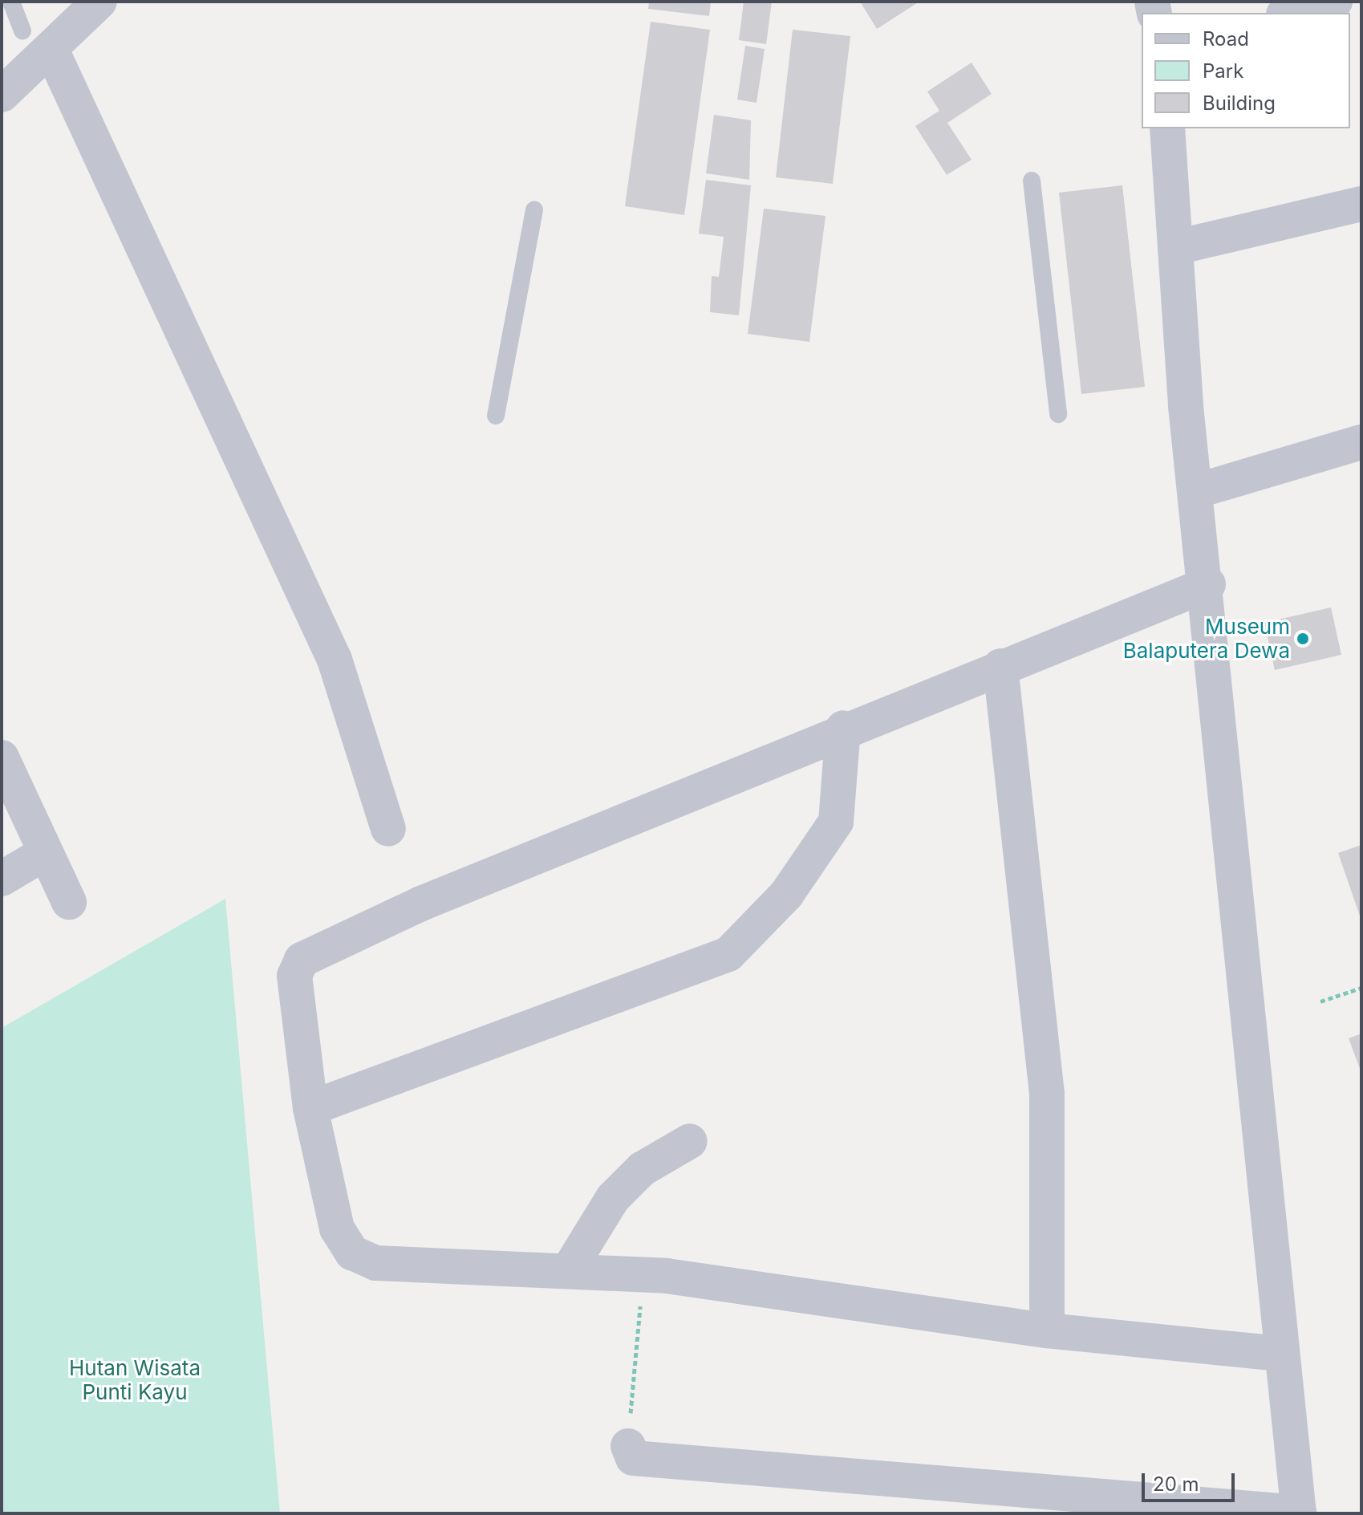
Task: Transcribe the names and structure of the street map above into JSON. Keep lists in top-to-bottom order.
{
  "parks": ["Hutan Wisata Punti Kayu"],
  "places": ["Museum Balaputera Dewa"],
  "legend": ["Road", "Park", "Building"],
  "scale_bar": "20 m"
}
